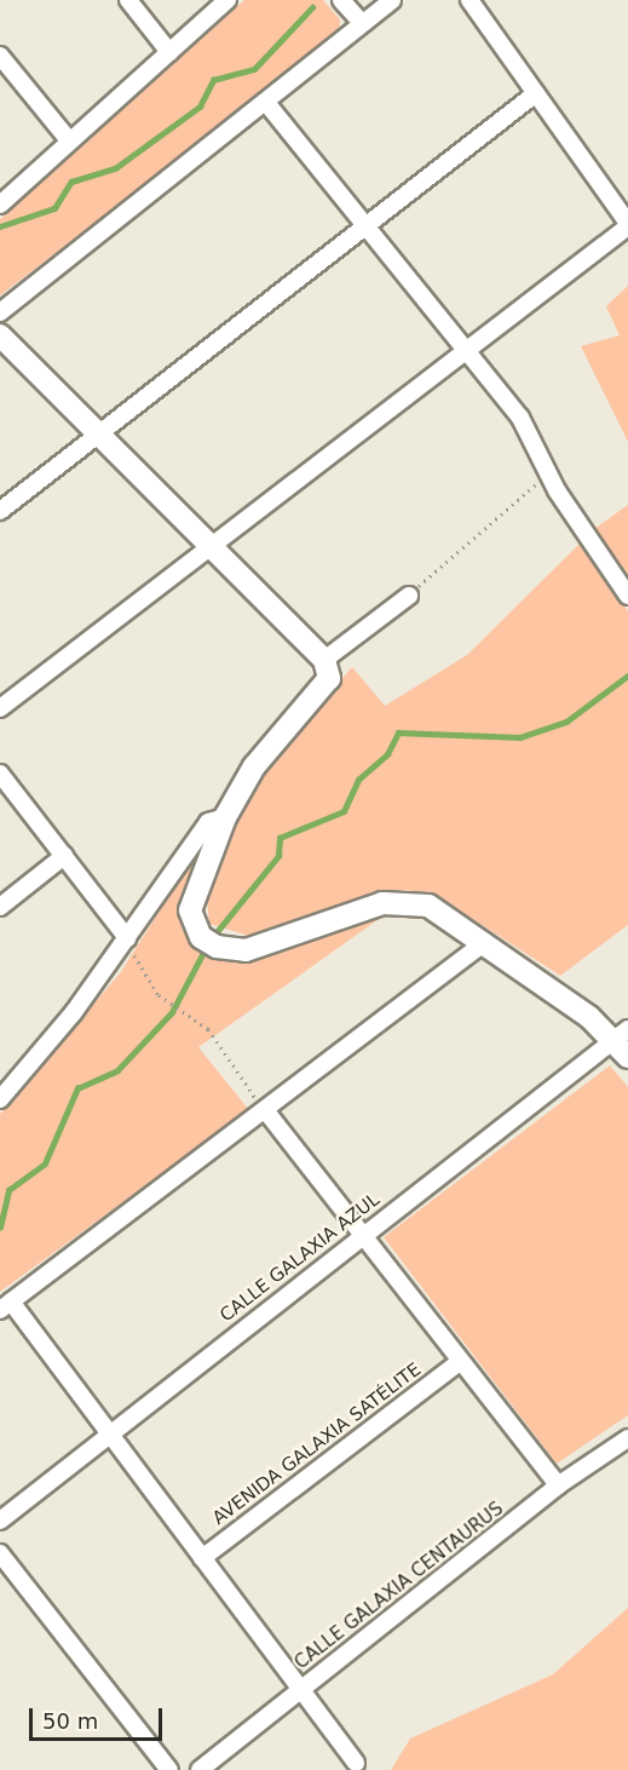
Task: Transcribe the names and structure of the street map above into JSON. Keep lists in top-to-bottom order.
{
  "streets": {
    "street": ["CALLE GALAXIA AZUL", "AVENIDA GALAXIA SATÉLITE", "CALLE GALAXIA CENTAURUS"]
  },
  "scale_bar": "50 m"
}
